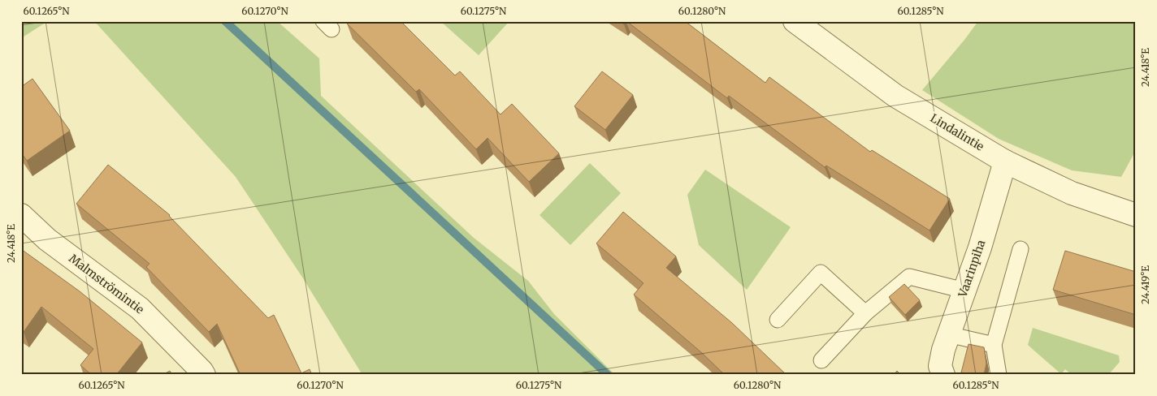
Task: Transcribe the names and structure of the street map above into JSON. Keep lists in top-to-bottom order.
{
  "streets": {
    "street": ["Lindalintie", "Vaarinpiha", "Malmströmintie"]
  },
  "crossings": [
    ["Lindalintie", "Vaarinpiha"]
  ],
  "coordinates": [
    "60.1265°N",
    "60.1270°N",
    "60.1275°N",
    "60.1280°N",
    "60.1285°N",
    "24.418°E",
    "24.419°E"
  ]
}
